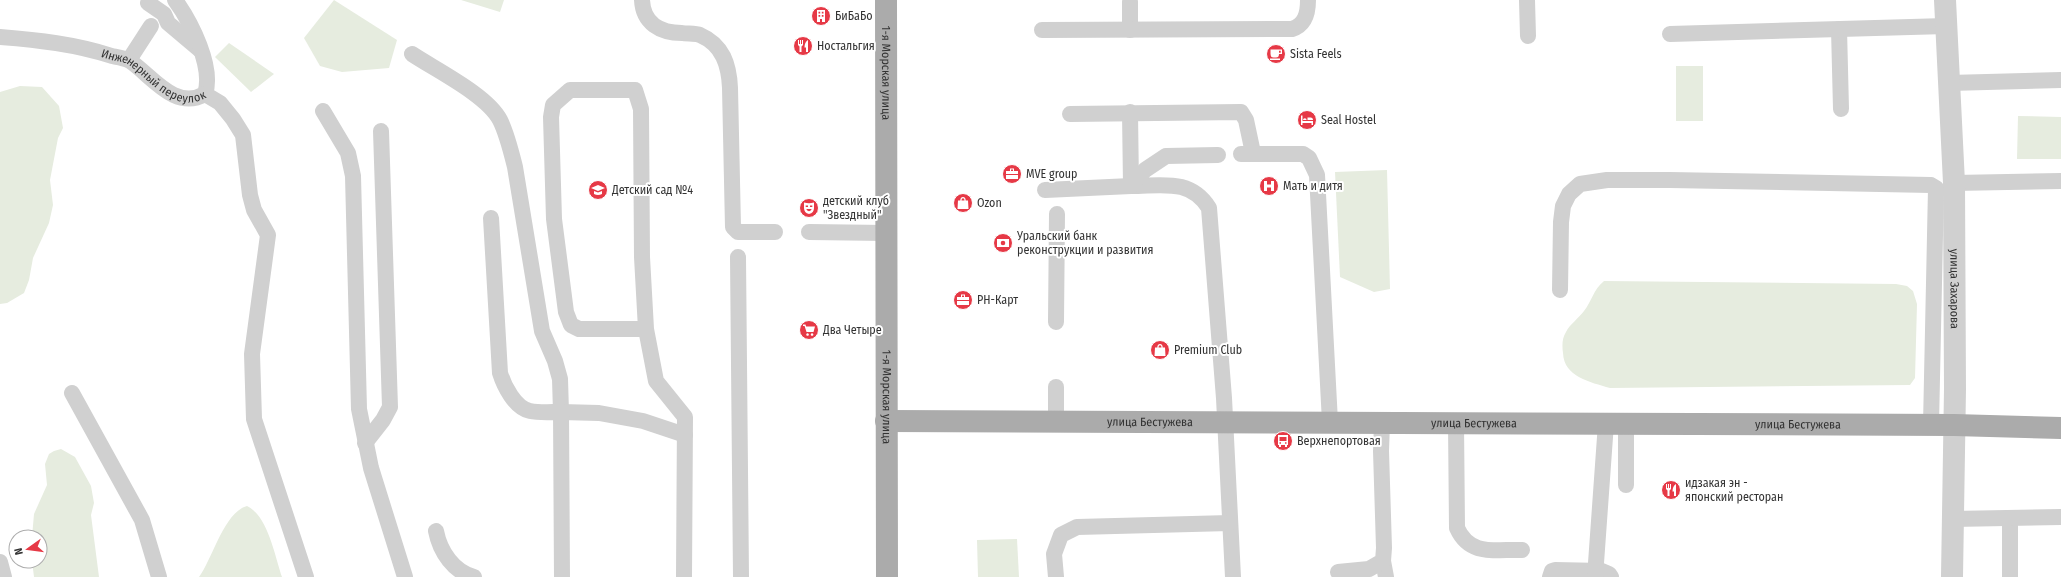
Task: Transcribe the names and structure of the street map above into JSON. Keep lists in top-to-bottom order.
{
  "streets": {
    "main road": ["1-я Морская улица", "улица Бестужева"],
    "street": ["улица Захарова"],
    "lane": ["Инженерный переулок"]
  },
  "crossings": [
    ["1-я Морская улица", "улица Бестужева"],
    ["улица Захарова", "улица Бестужева"]
  ],
  "places": {
    "building": ["БиБаБо"],
    "restaurant": ["Ностальгия", "идзакая эн - японский ресторан"],
    "cafe": ["Sista Feels"],
    "hotel": ["Seal Hostel"],
    "office": ["MVE group", "РН-Карт"],
    "hospital": ["Мать и дитя"],
    "school or university": ["Детский сад №4"],
    "shop": ["Ozon", "Premium Club"],
    "theatre": ["детский клуб \"Звездный\""],
    "bank": ["Уральский банк реконструкции и развития"],
    "supermarket": ["Два Четыре"],
    "bus stop": ["Верхнепортовая"]
  },
  "north": "left"
}
